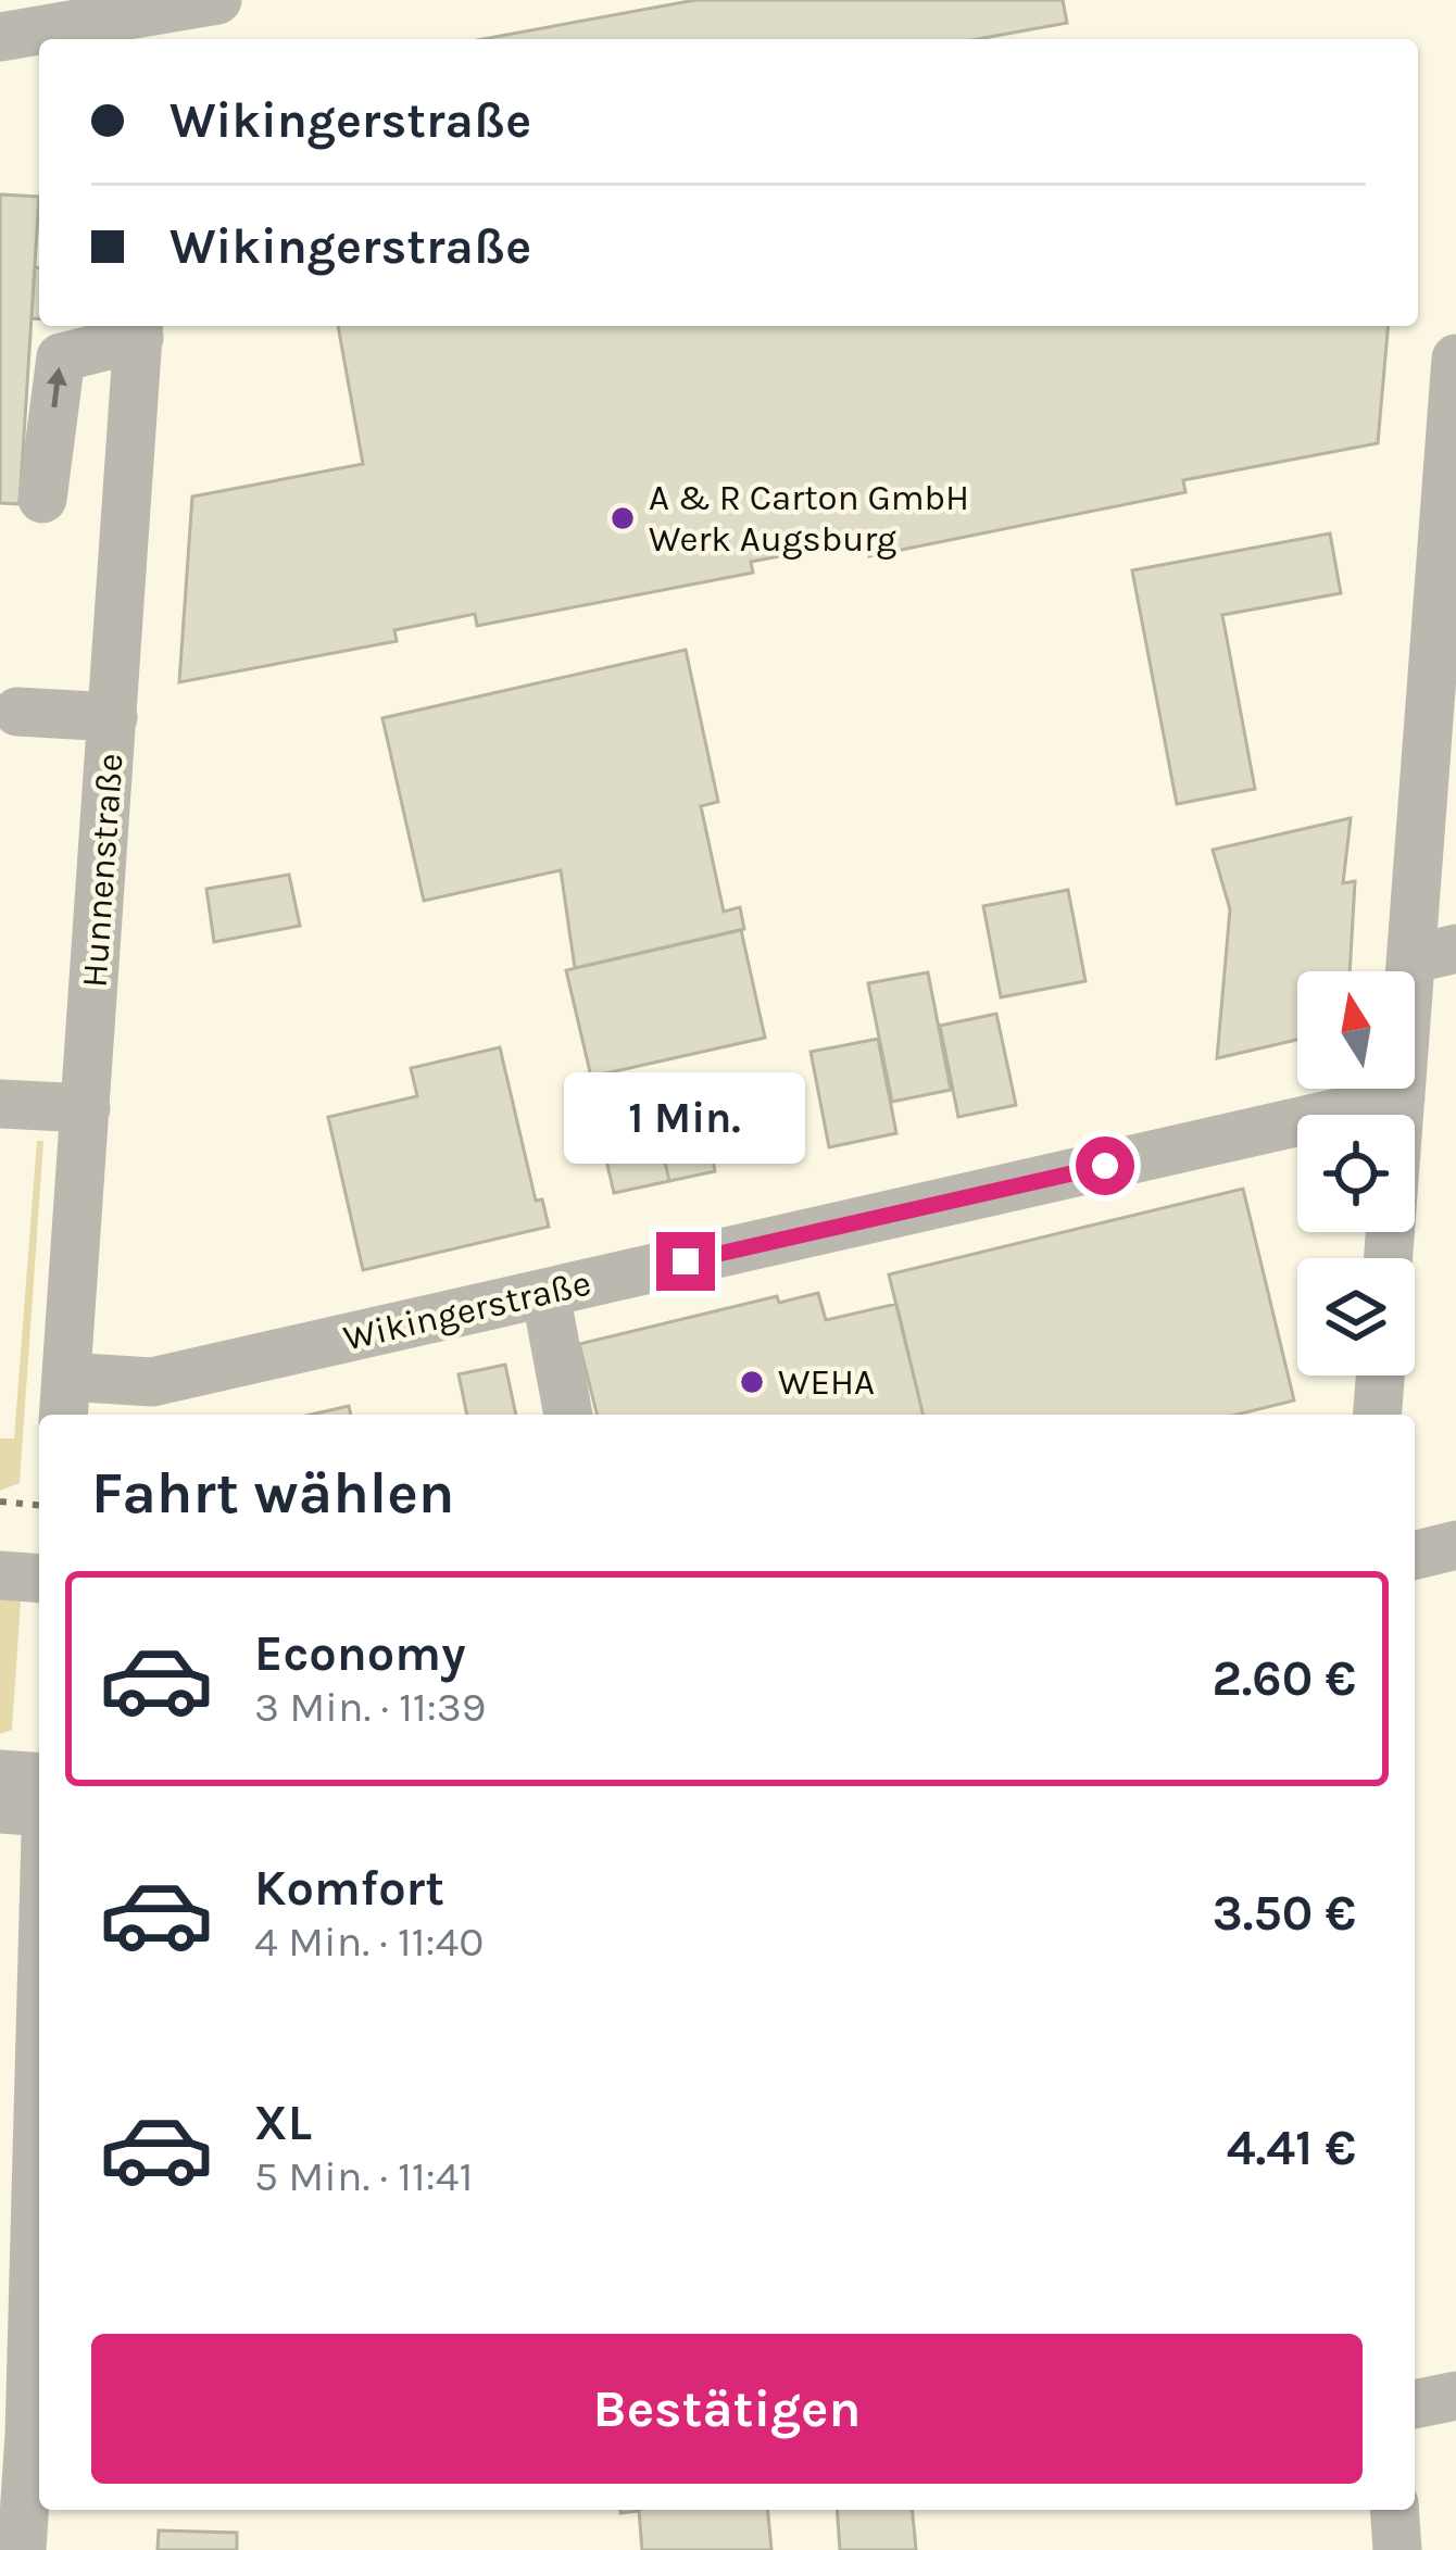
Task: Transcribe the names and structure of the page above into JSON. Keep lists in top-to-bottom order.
{
  "streets": {
    "street": ["Hunnenstraße", "Wikingerstraße"]
  },
  "crossings": [
    ["Hunnenstraße", "Wikingerstraße"]
  ],
  "places": ["A & R Carton GmbH Werk Augsburg", "WEHA"],
  "north": "top",
  "page": {
    "banner": ["Wikingerstraße", "Wikingerstraße"],
    "bubble": "1 Min.",
    "heading": "Fahrt wählen",
    "list": [
      {
        "name": "Economy",
        "note": "3 Min. · 11:39",
        "value": "2.60 €"
      },
      {
        "name": "Komfort",
        "note": "4 Min. · 11:40",
        "value": "3.50 €"
      },
      {
        "name": "XL",
        "note": "5 Min. · 11:41",
        "value": "4.41 €"
      }
    ],
    "buttons": "Bestätigen"
  }
}
